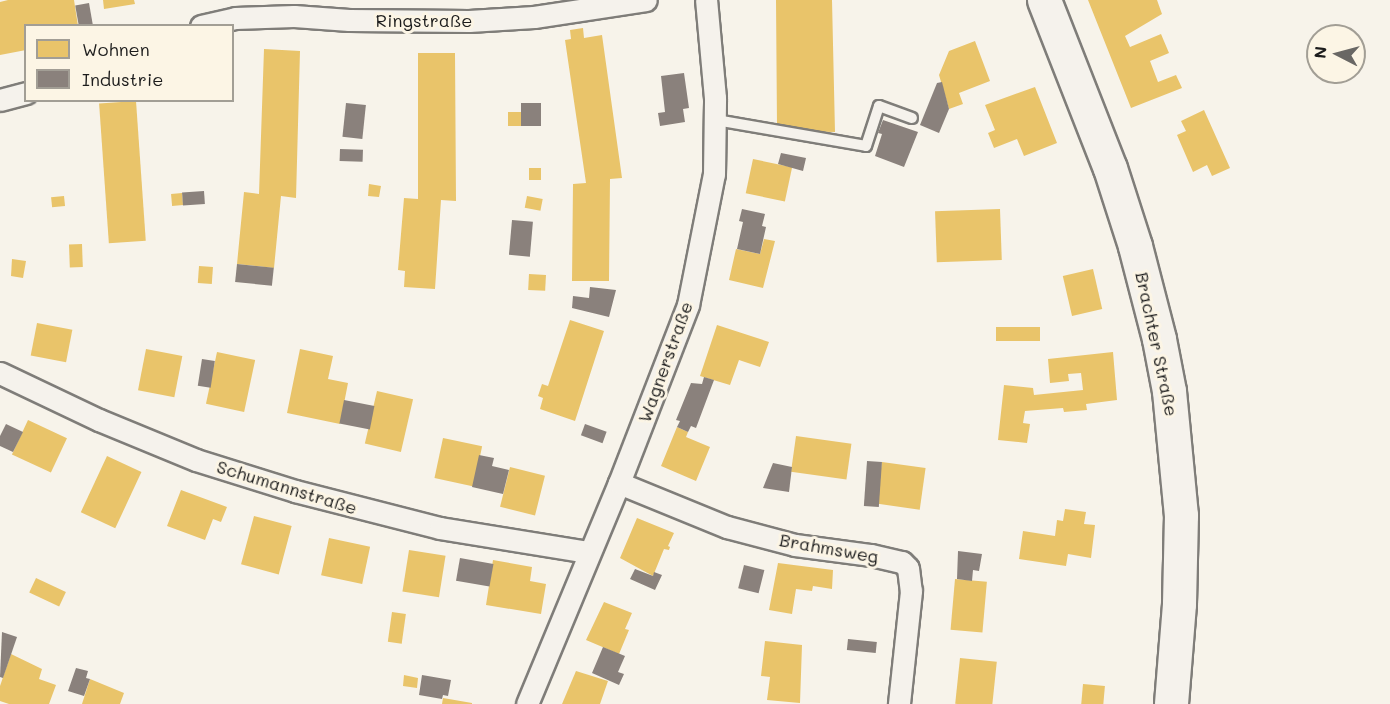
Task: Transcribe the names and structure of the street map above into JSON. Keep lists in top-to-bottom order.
{
  "streets": {
    "main road": ["Brachter Straße"],
    "street": [
      "Ringstraße",
      "Wagnerstraße",
      "Schumannstraße",
      "Brahmsweg"
    ]
  },
  "crossings": [
    ["Wagnerstraße", "Schumannstraße"],
    ["Wagnerstraße", "Brahmsweg"]
  ],
  "legend": ["Wohnen", "Industrie"],
  "north": "left"
}
